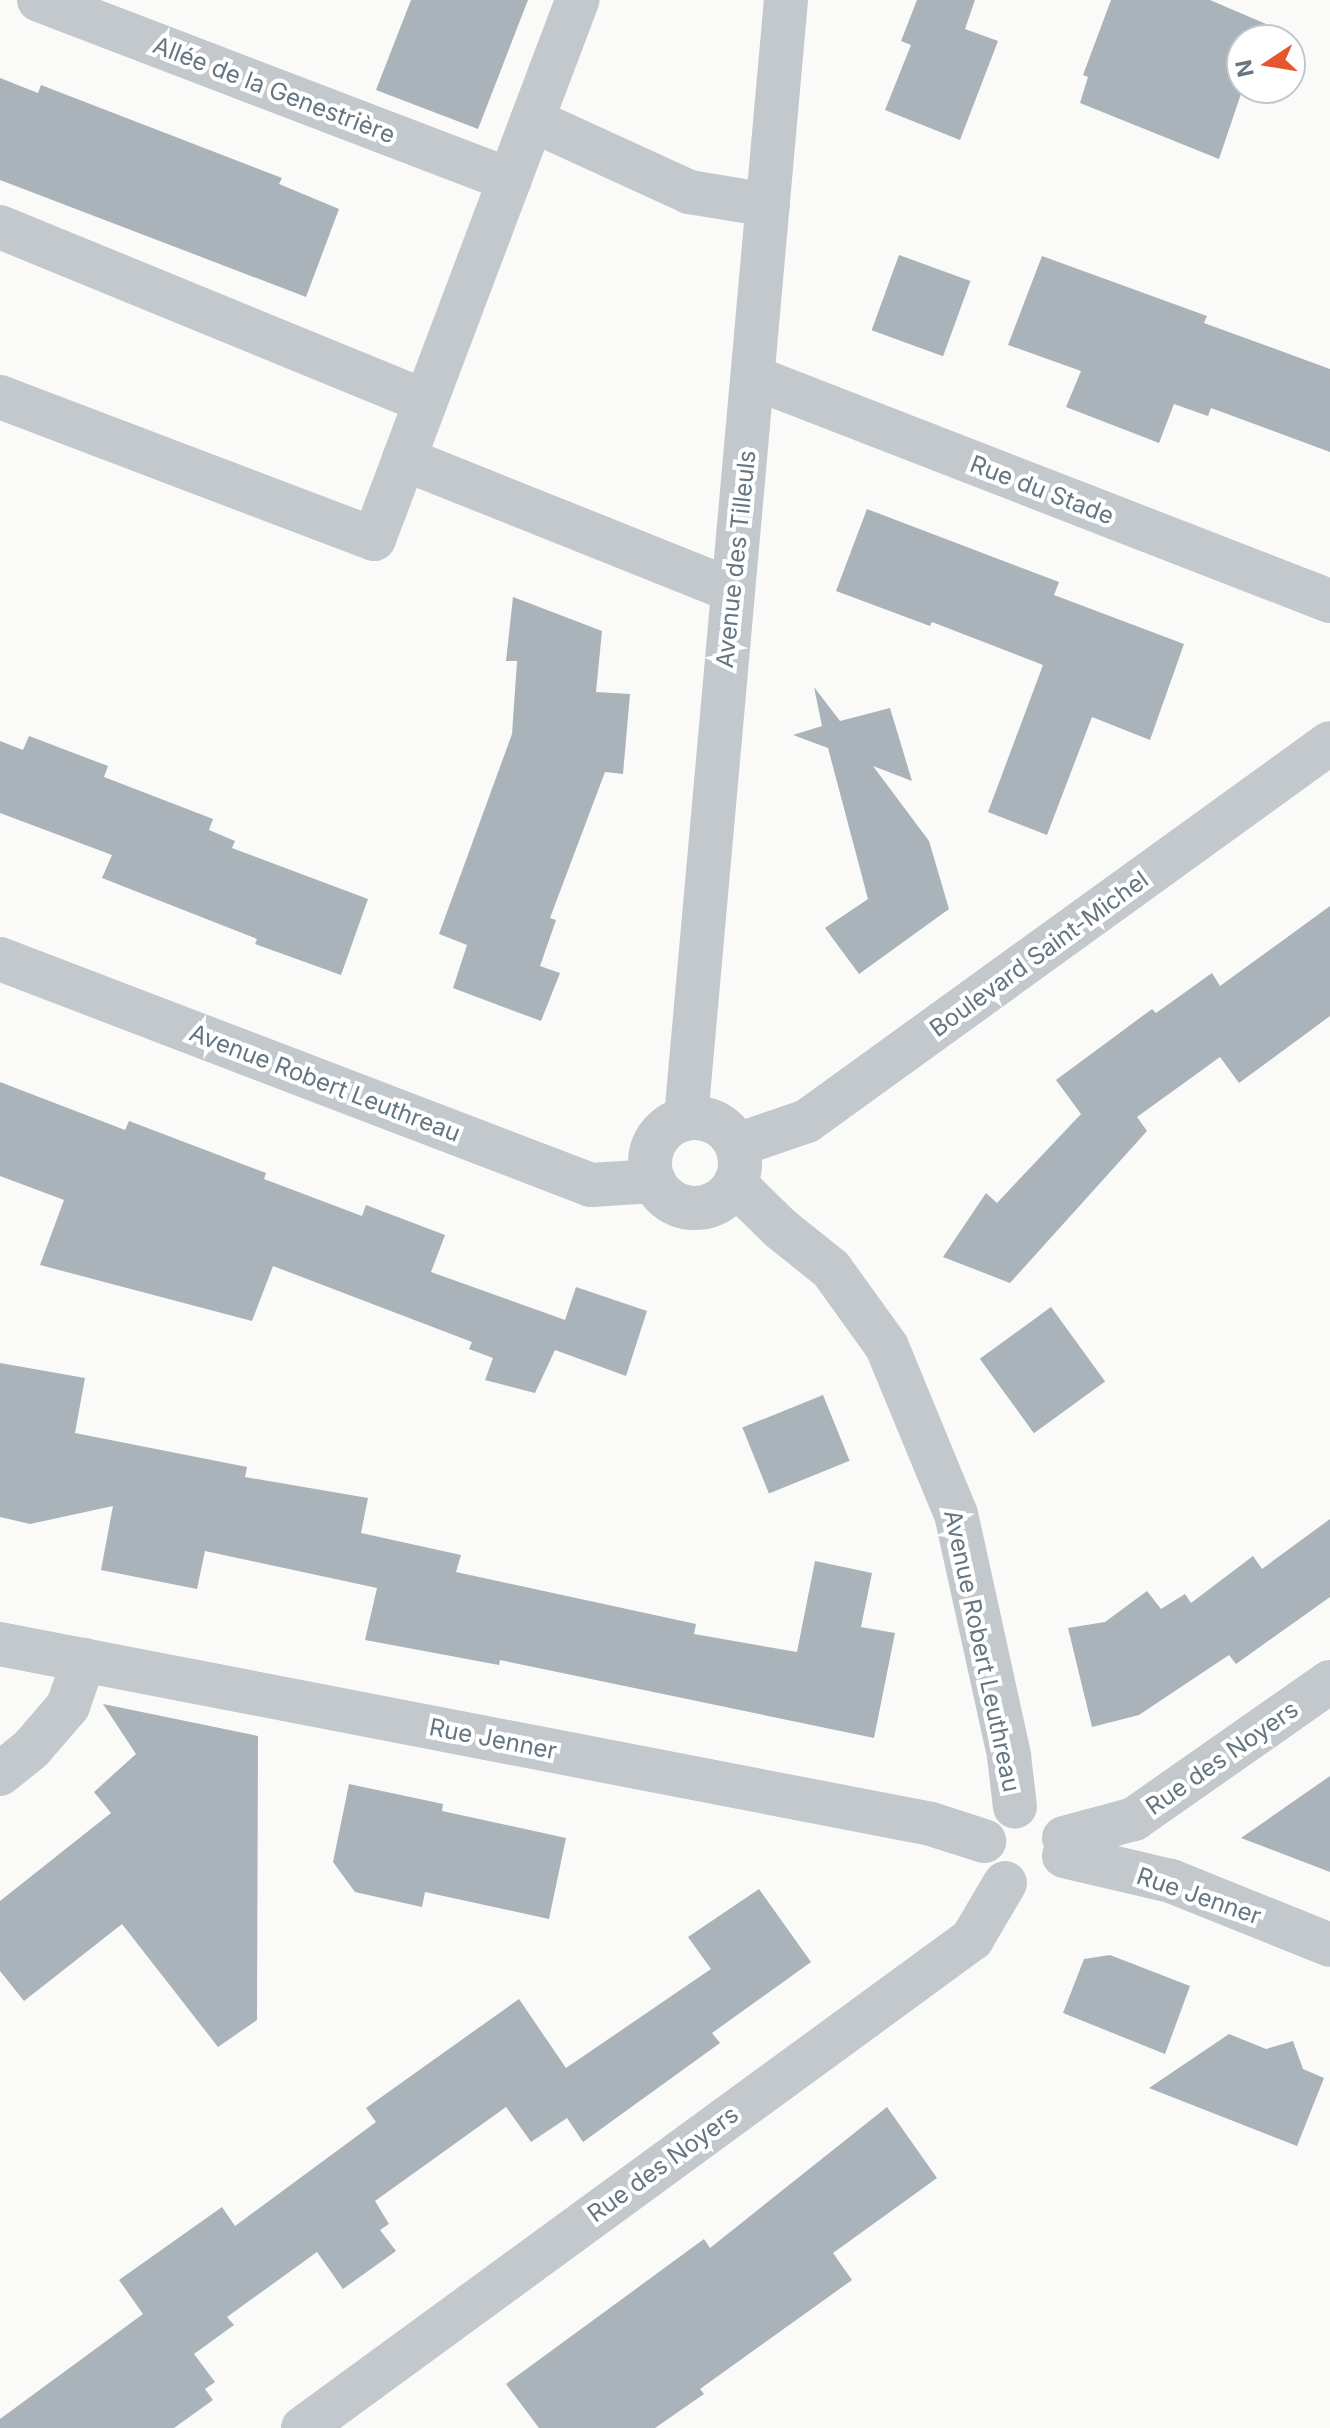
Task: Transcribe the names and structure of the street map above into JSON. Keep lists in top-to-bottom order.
{
  "streets": {
    "street": [
      "Allée de la Genestrière",
      "Rue du Stade",
      "Avenue des Tilleuls",
      "Boulevard Saint-Michel",
      "Avenue Robert Leuthreau",
      "Rue Jenner",
      "Rue des Noyers"
    ]
  },
  "crossings": [
    ["Rue du Stade", "Avenue des Tilleuls"],
    ["Avenue des Tilleuls", "Boulevard Saint-Michel"],
    ["Avenue des Tilleuls", "Avenue Robert Leuthreau"],
    ["Boulevard Saint-Michel", "Avenue Robert Leuthreau"],
    ["Avenue Robert Leuthreau", "Rue Jenner"],
    ["Avenue Robert Leuthreau", "Rue des Noyers"],
    ["Rue Jenner", "Rue des Noyers"]
  ],
  "north": "left"
}
